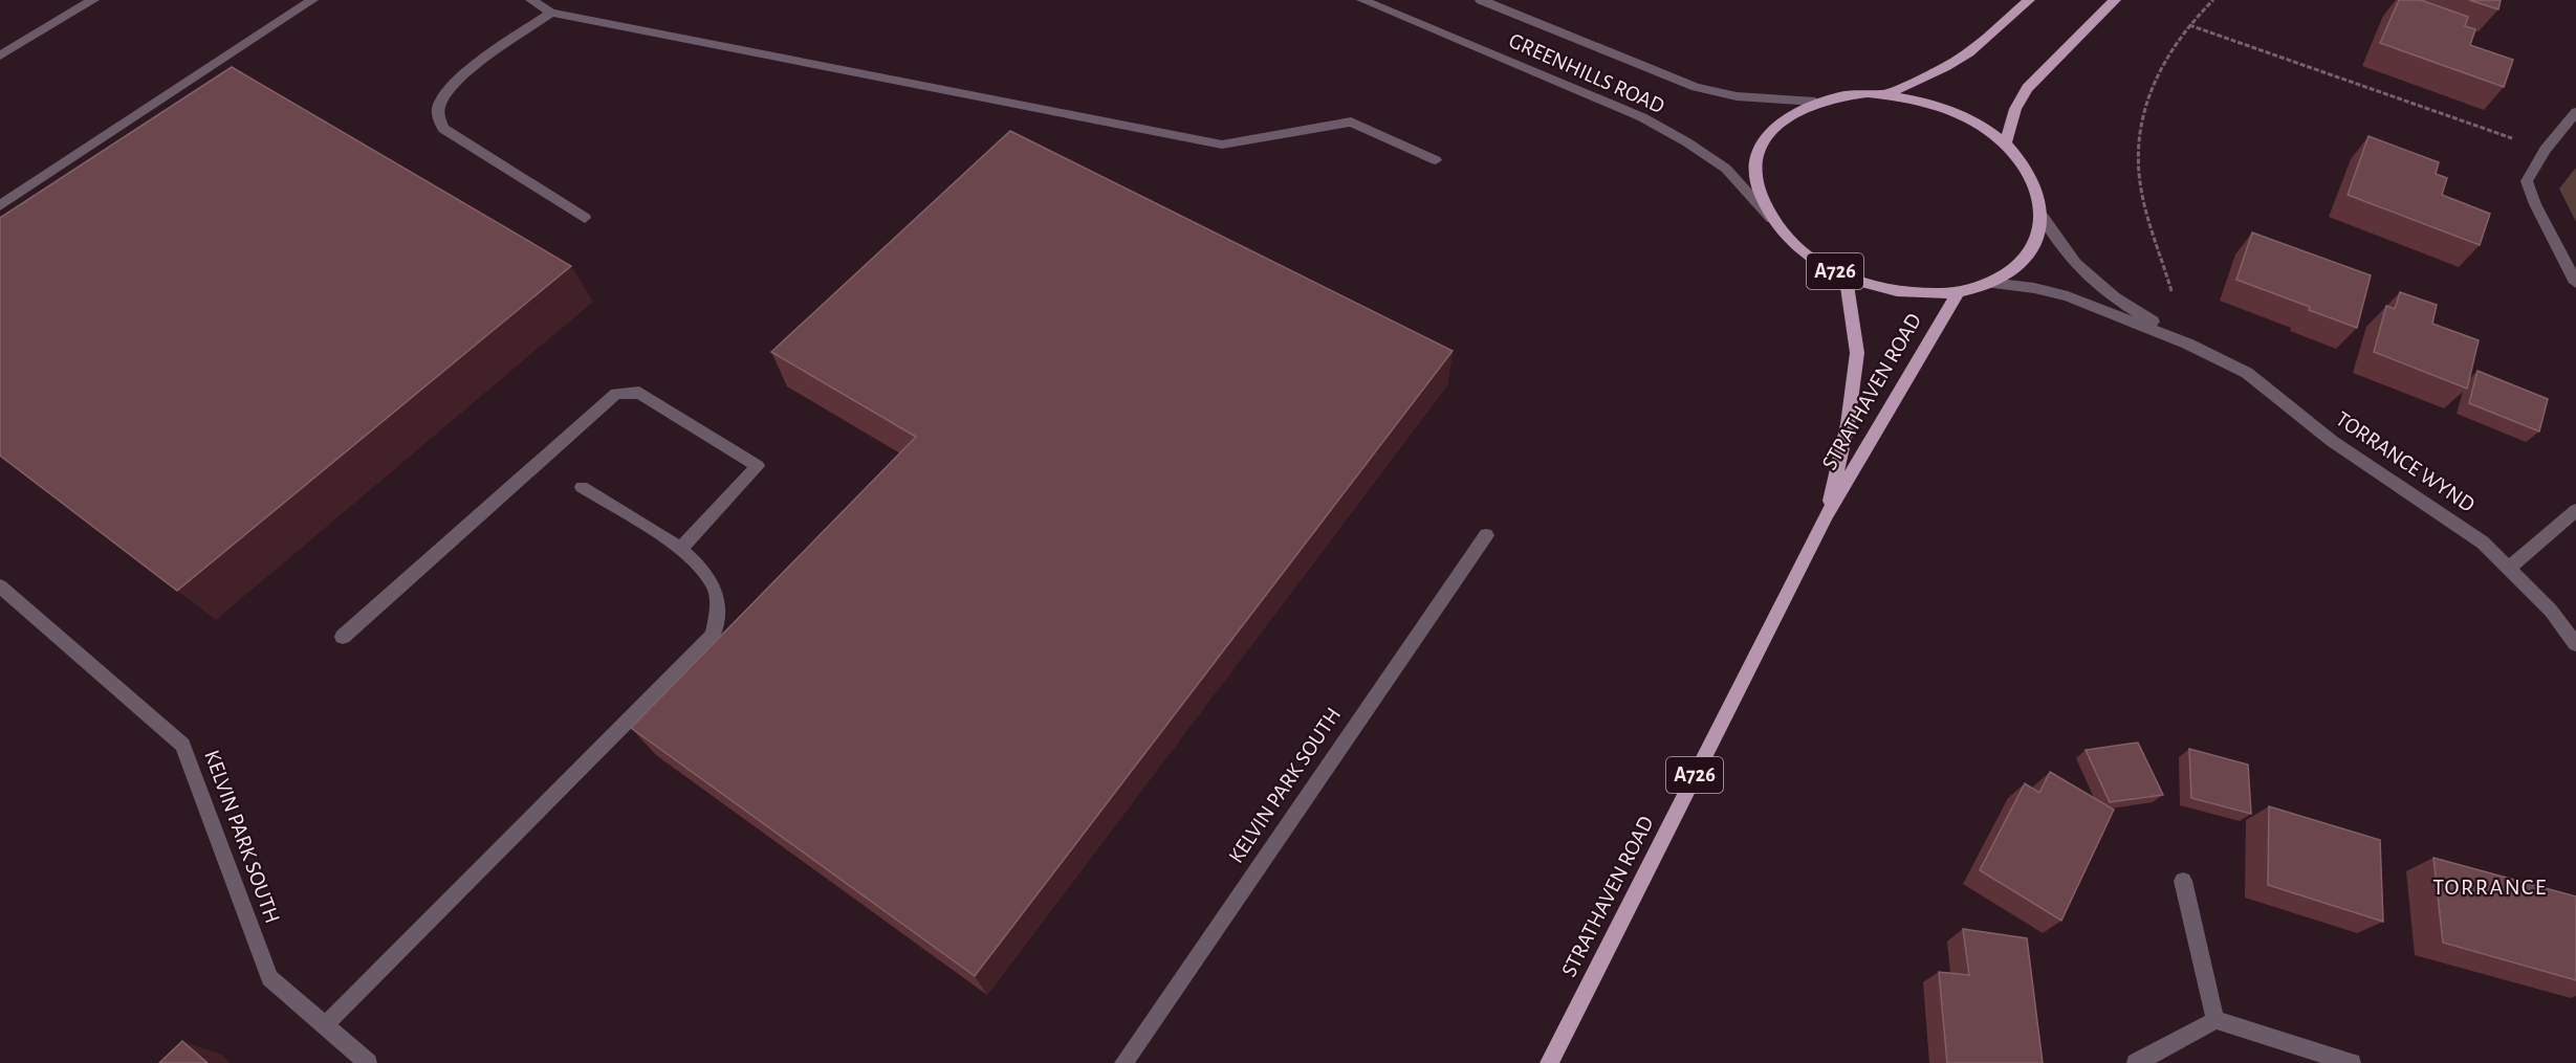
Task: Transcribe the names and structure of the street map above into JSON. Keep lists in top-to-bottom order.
{
  "streets": {
    "main road": ["A726", "STRATHAVEN ROAD"],
    "street": ["GREENHILLS ROAD", "TORRANCE WYND", "KELVIN PARK SOUTH"]
  },
  "crossings": [
    ["GREENHILLS ROAD", "A726"],
    ["A726", "STRATHAVEN ROAD"],
    ["A726", "TORRANCE WYND"]
  ],
  "districts": ["TORRANCE"]
}
